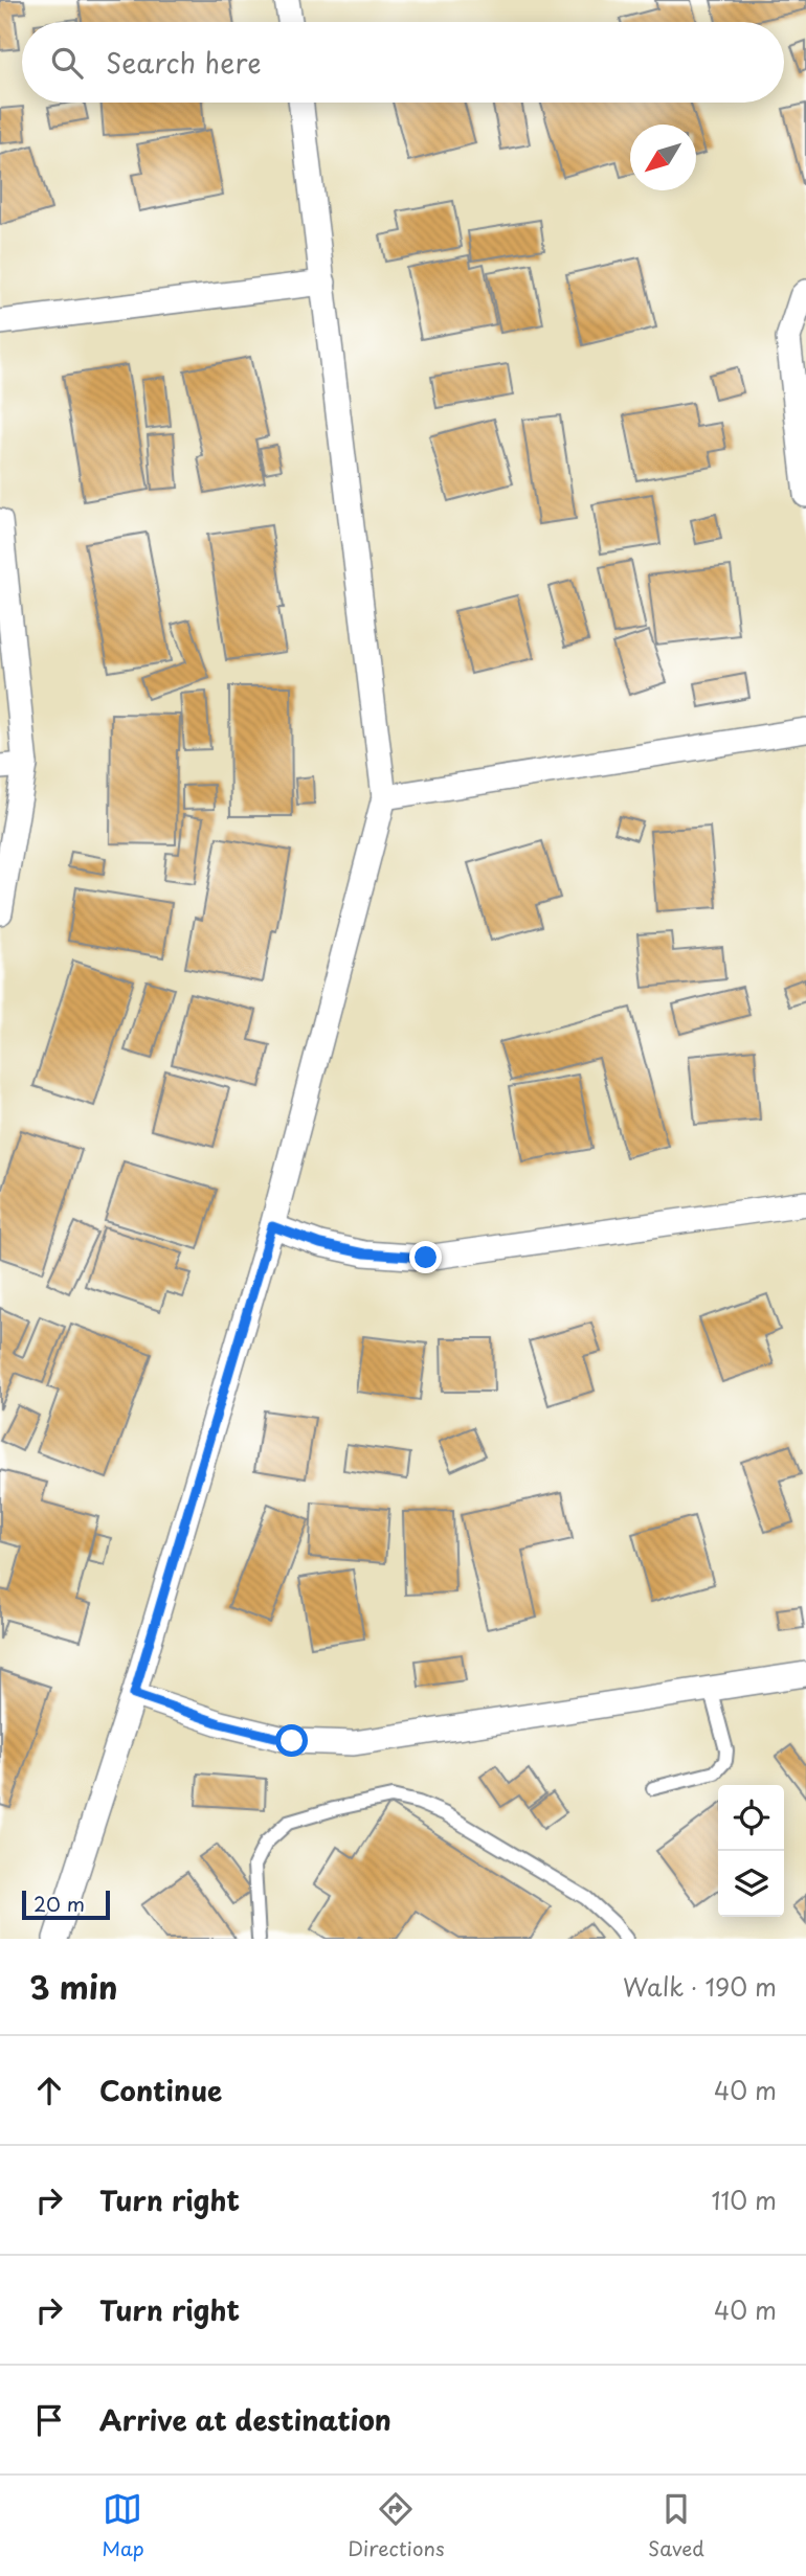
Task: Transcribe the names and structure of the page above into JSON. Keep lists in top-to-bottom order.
{
  "scale_bar": "20 m",
  "north": "bottom left",
  "page": {
    "search": "Search here",
    "scale": "20 m",
    "heading": ["3 min", "Walk · 190 m"],
    "list": [
      ["Continue", "40 m"],
      ["Turn right", "110 m"],
      ["Turn right", "40 m"],
      "Arrive at destination"
    ],
    "nav": ["Map", "Directions", "Saved"]
  }
}
